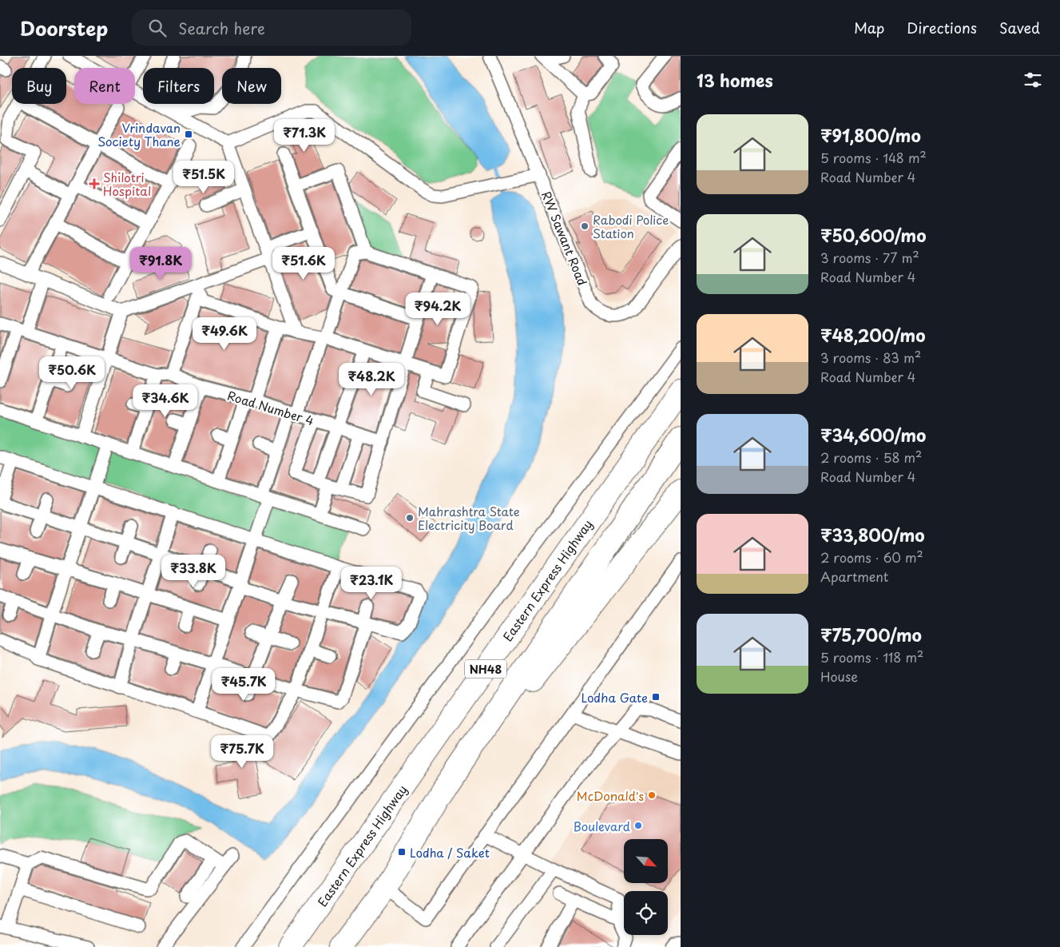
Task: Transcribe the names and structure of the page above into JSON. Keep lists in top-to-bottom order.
{
  "streets": {
    "highway": ["Eastern Express Highway", "NH48"],
    "street": ["RW Sawant Road", "Road Number 4"]
  },
  "places": {
    "transit": ["Vrindavan Society Thane", "Lodha Gate", "Lodha / Saket"],
    "health": ["Shilotri Hospital"],
    "other": [
      "Rabodi Police Station",
      "Mahrashtra State Electricity Board",
      "McDonald's",
      "Boulevard"
    ]
  },
  "north": "bottom right",
  "page": {
    "header": "Doorstep",
    "search": "Search here",
    "nav": ["Map", "Directions", "Saved"],
    "heading": "13 homes",
    "chip": [
      "Buy",
      "Rent",
      "Filters",
      "New"
    ],
    "list": [
      {
        "name": "₹91,800/mo",
        "note": "5 rooms · 148 m² · Road Number 4"
      },
      {
        "name": "₹50,600/mo",
        "note": "3 rooms · 77 m² · Road Number 4"
      },
      {
        "name": "₹48,200/mo",
        "note": "3 rooms · 83 m² · Road Number 4"
      },
      {
        "name": "₹34,600/mo",
        "note": "2 rooms · 58 m² · Road Number 4"
      },
      {
        "name": "₹33,800/mo",
        "note": "2 rooms · 60 m² · Apartment"
      },
      {
        "name": "₹75,700/mo",
        "note": "5 rooms · 118 m² · House"
      }
    ],
    "price": [
      "₹71.3K",
      "₹51.5K",
      "₹91.8K",
      "₹51.6K",
      "₹94.2K",
      "₹49.6K",
      "₹50.6K",
      "₹48.2K",
      "₹34.6K",
      "₹33.8K",
      "₹23.1K",
      "₹45.7K",
      "₹75.7K"
    ]
  }
}
